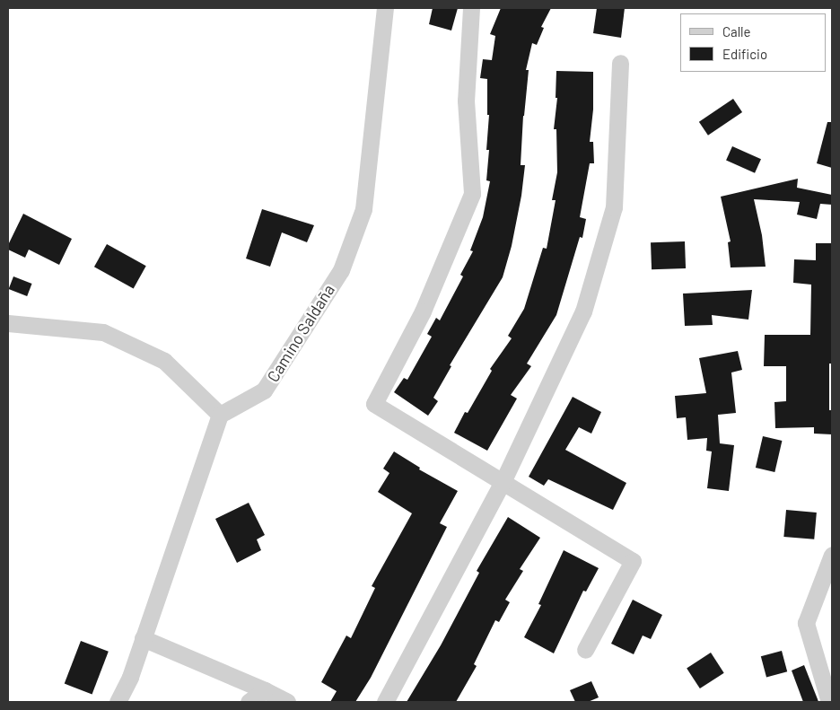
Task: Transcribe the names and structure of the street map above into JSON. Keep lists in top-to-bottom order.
{
  "streets": {
    "street": ["Camino Saldaña"]
  },
  "legend": ["Calle", "Edificio"]
}
